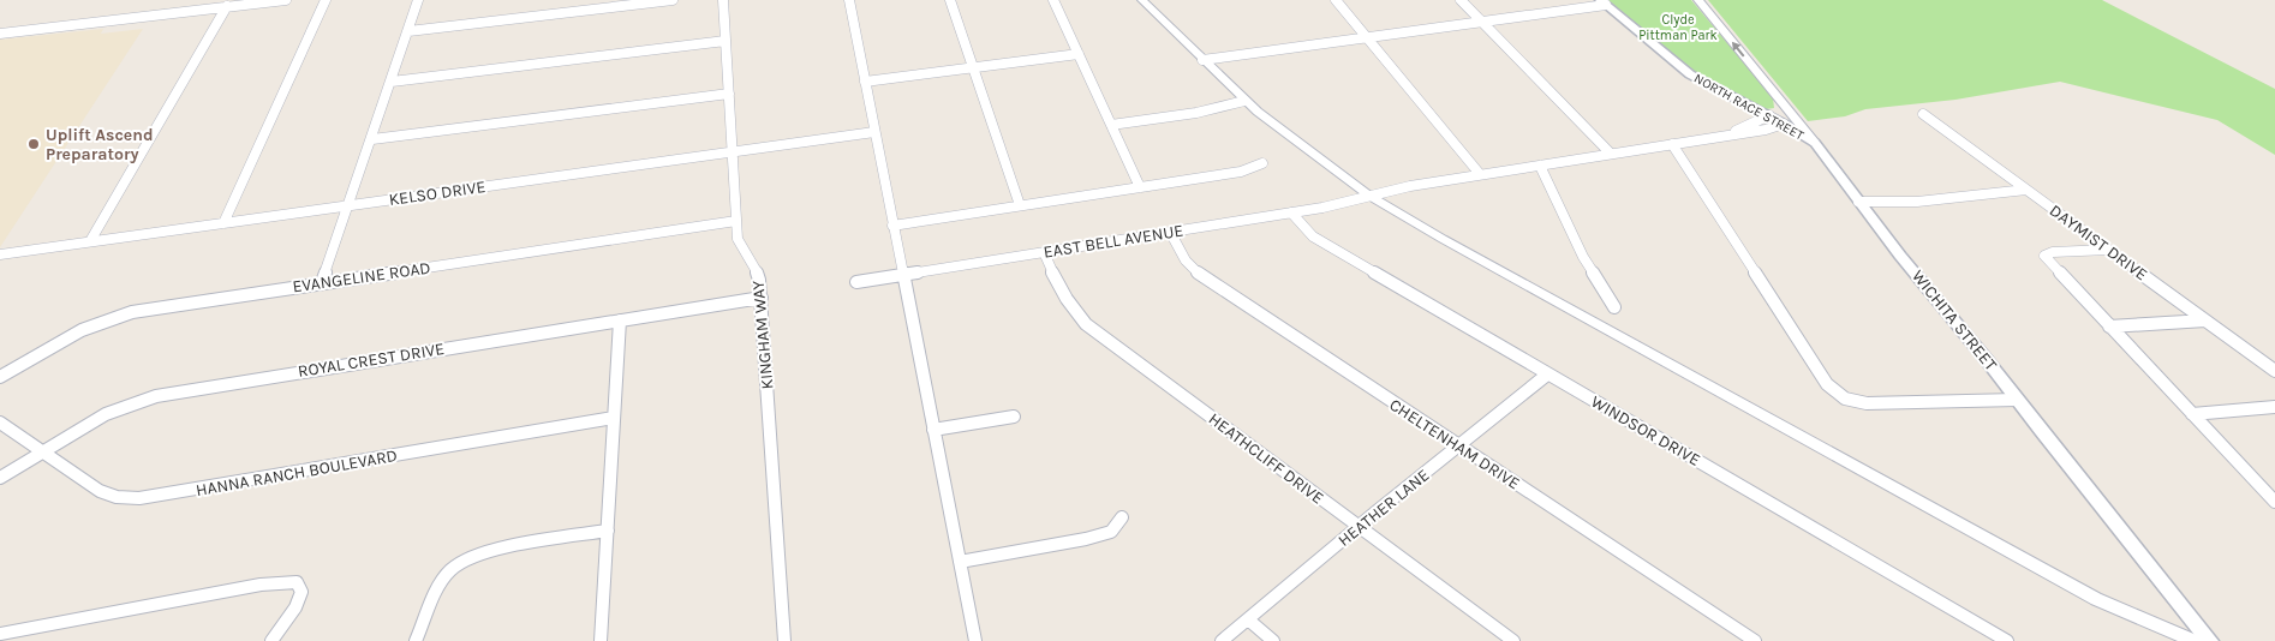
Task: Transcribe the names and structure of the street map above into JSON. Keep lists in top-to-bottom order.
{
  "streets": {
    "main road": ["NORTH RACE STREET", "WICHITA STREET"],
    "street": [
      "KELSO DRIVE",
      "EAST BELL AVENUE",
      "DAYMIST DRIVE",
      "EVANGELINE ROAD",
      "KINGHAM WAY",
      "ROYAL CREST DRIVE",
      "WINDSOR DRIVE",
      "CHELTENHAM DRIVE",
      "HEATHCLIFF DRIVE",
      "HANNA RANCH BOULEVARD",
      "HEATHER LANE"
    ]
  },
  "crossings": [
    ["NORTH RACE STREET", "EAST BELL AVENUE"],
    ["NORTH RACE STREET", "WICHITA STREET"],
    ["KELSO DRIVE", "KINGHAM WAY"],
    ["EAST BELL AVENUE", "WINDSOR DRIVE"],
    ["EAST BELL AVENUE", "CHELTENHAM DRIVE"],
    ["EAST BELL AVENUE", "HEATHCLIFF DRIVE"],
    ["EVANGELINE ROAD", "KINGHAM WAY"],
    ["KINGHAM WAY", "ROYAL CREST DRIVE"],
    ["ROYAL CREST DRIVE", "HANNA RANCH BOULEVARD"],
    ["WINDSOR DRIVE", "HEATHER LANE"],
    ["CHELTENHAM DRIVE", "HEATHER LANE"],
    ["HEATHCLIFF DRIVE", "HEATHER LANE"]
  ],
  "parks": ["Clyde Pittman Park"],
  "places": ["Uplift Ascend Preparatory"]
}
